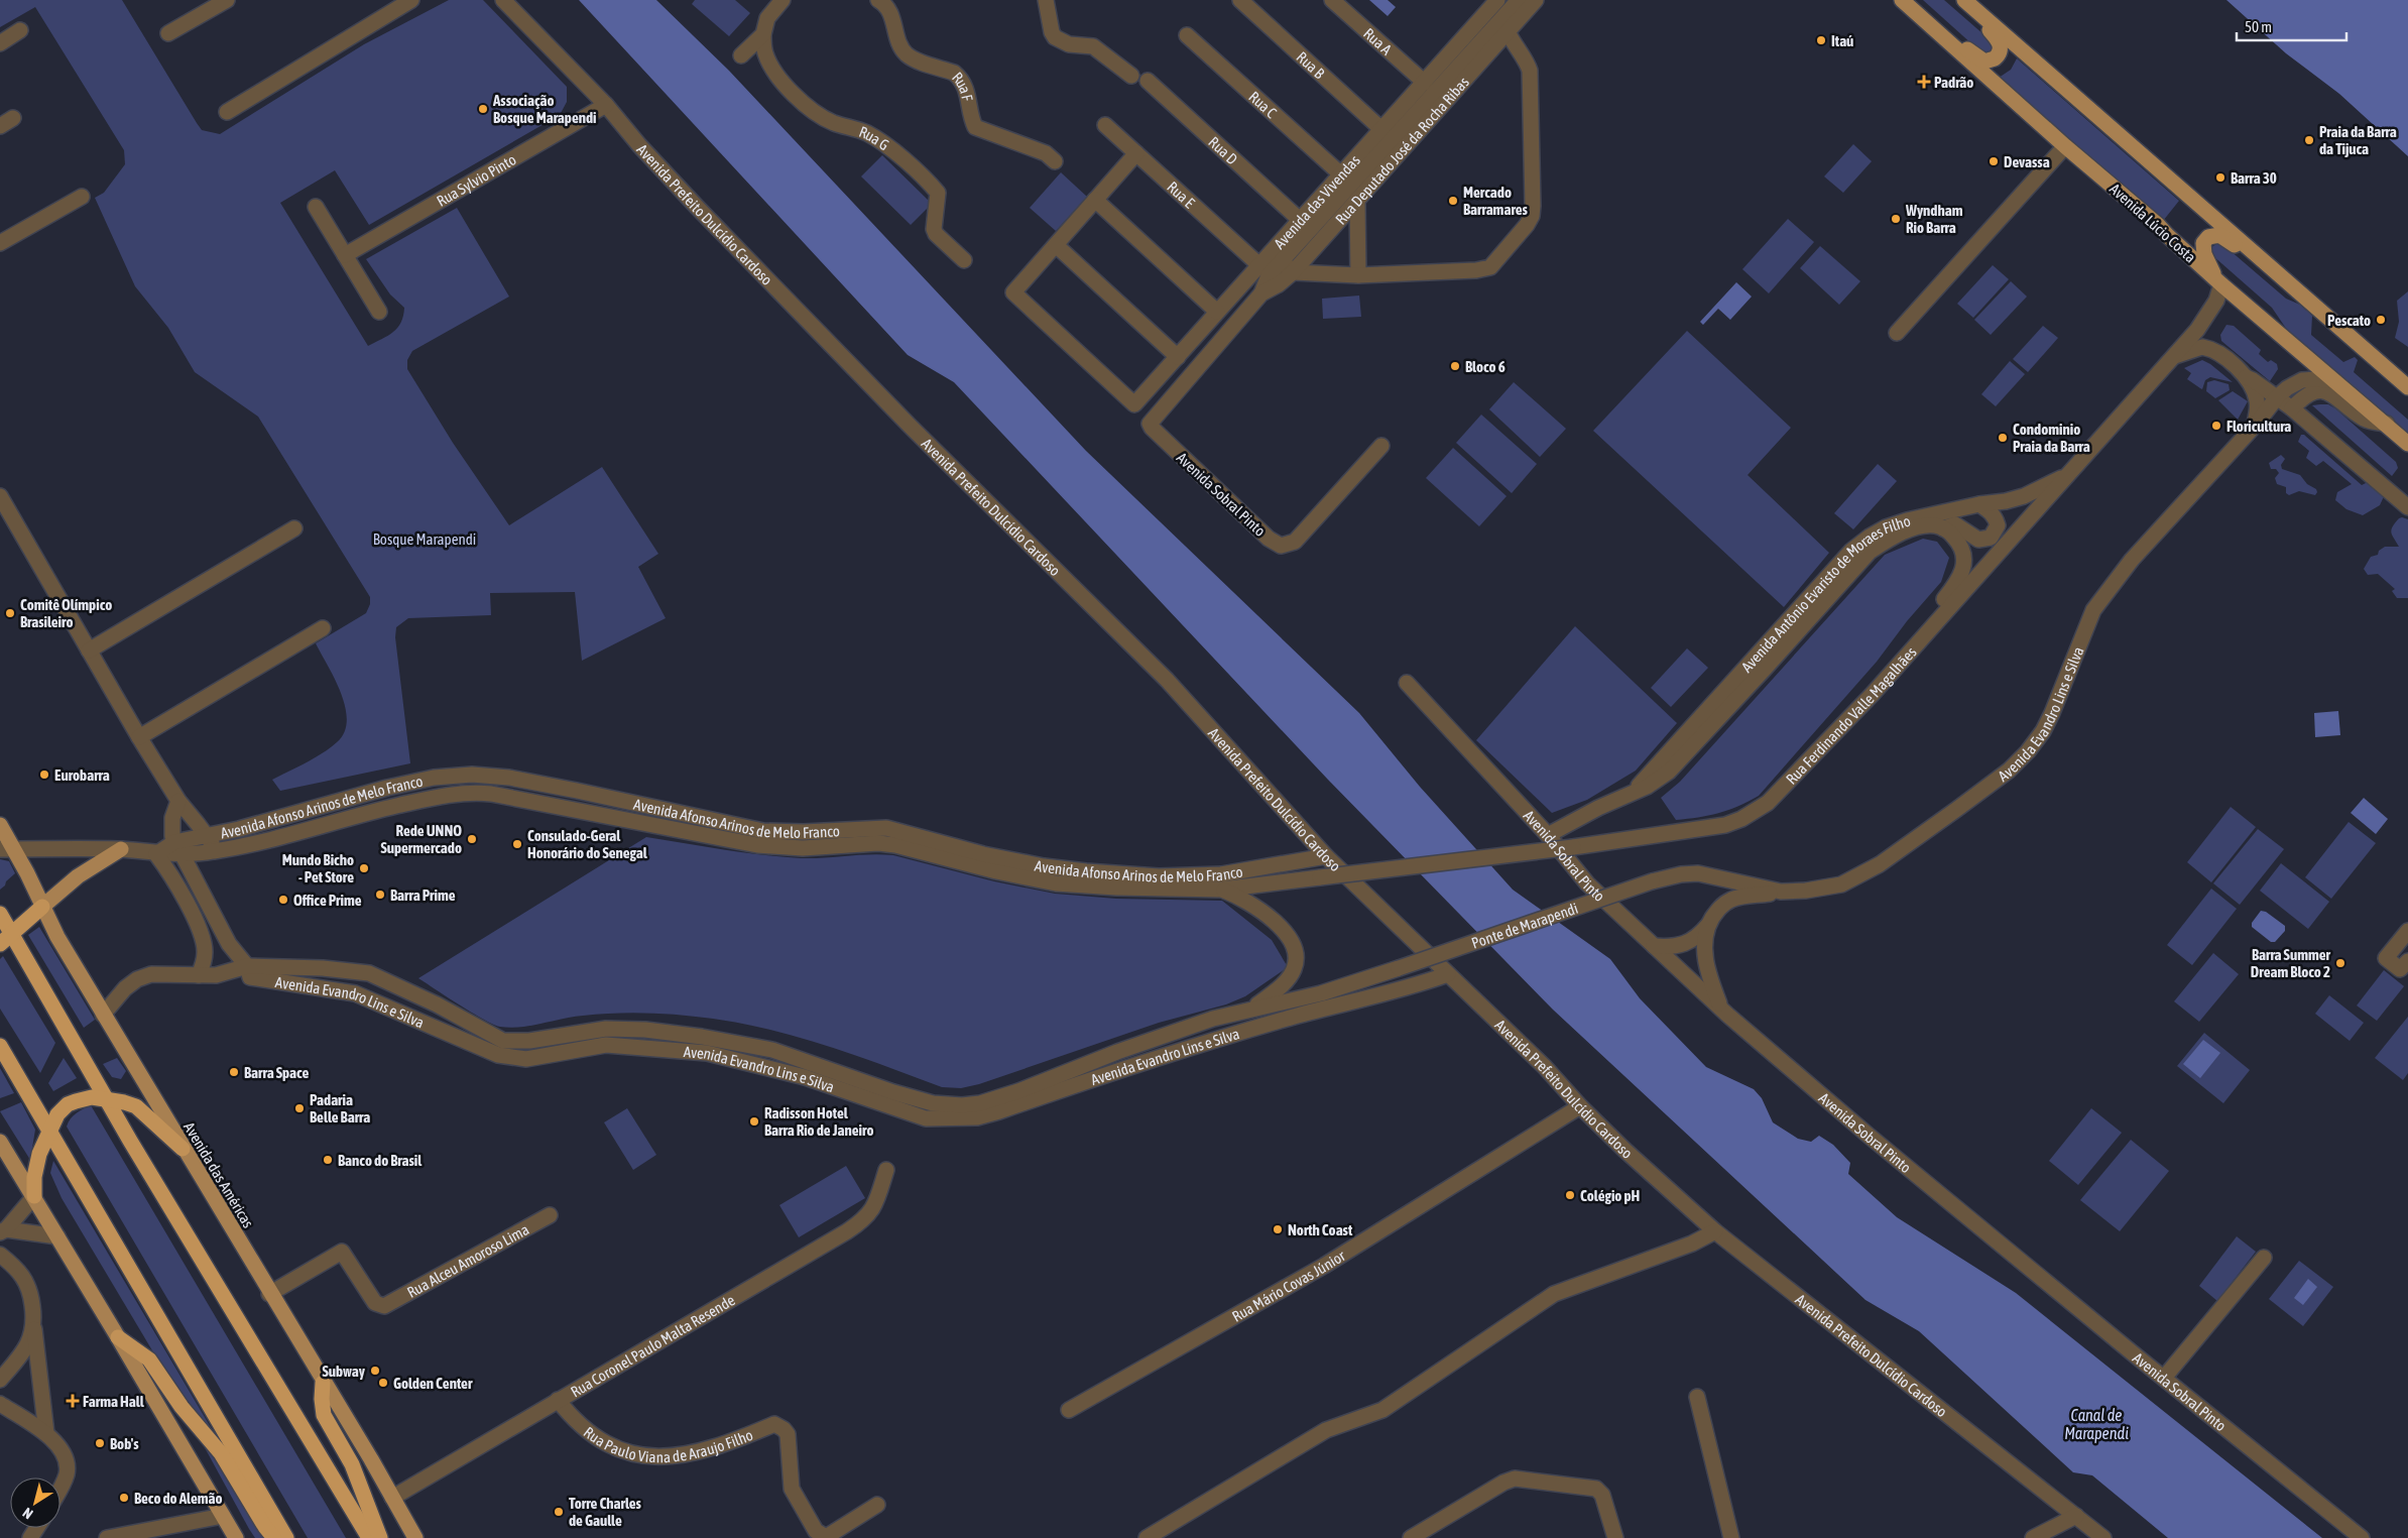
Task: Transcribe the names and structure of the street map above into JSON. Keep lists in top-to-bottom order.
{
  "streets": {
    "main road": ["Avenida Lúcio Costa", "Avenida das Américas"],
    "street": [
      "Rua A",
      "Rua B",
      "Rua F",
      "Rua C",
      "Rua G",
      "Rua D",
      "Rua Deputado José da Rocha Ribas",
      "Rua Sylvio Pinto",
      "Rua E",
      "Avenida das Vivendas",
      "Avenida Prefeito Dulcídio Cardoso",
      "Avenida Sobral Pinto",
      "Avenida Antônio Evaristo de Moraes Filho",
      "Avenida Evandro Lins e Silva",
      "Rua Ferdinando Valle Magalhães",
      "Avenida Afonso Arinos de Melo Franco",
      "Ponte de Marapendi",
      "Rua Alceu Amoroso Lima",
      "Rua Mário Covas Júnior",
      "Rua Coronel Paulo Malta Resende",
      "Rua Paulo Viana de Araujo Filho"
    ]
  },
  "crossings": [
    ["Rua A", "Avenida das Vivendas"],
    ["Rua B", "Avenida das Vivendas"],
    ["Rua C", "Avenida das Vivendas"],
    ["Rua D", "Avenida das Vivendas"],
    ["Rua Deputado José da Rocha Ribas", "Avenida Sobral Pinto"],
    ["Rua Sylvio Pinto", "Avenida Prefeito Dulcídio Cardoso"],
    ["Rua E", "Avenida das Vivendas"],
    ["Avenida Prefeito Dulcídio Cardoso", "Avenida Evandro Lins e Silva"],
    ["Avenida Prefeito Dulcídio Cardoso", "Avenida Afonso Arinos de Melo Franco"],
    ["Avenida Prefeito Dulcídio Cardoso", "Rua Mário Covas Júnior"],
    ["Avenida Lúcio Costa", "Avenida Evandro Lins e Silva"],
    ["Avenida Lúcio Costa", "Rua Ferdinando Valle Magalhães"],
    ["Avenida Sobral Pinto", "Avenida Antônio Evaristo de Moraes Filho"],
    ["Avenida Antônio Evaristo de Moraes Filho", "Rua Ferdinando Valle Magalhães"],
    ["Avenida Evandro Lins e Silva", "Ponte de Marapendi"],
    ["Avenida Evandro Lins e Silva", "Avenida das Américas"],
    ["Rua Ferdinando Valle Magalhães", "Avenida Afonso Arinos de Melo Franco"],
    ["Avenida Afonso Arinos de Melo Franco", "Avenida das Américas"],
    ["Avenida das Américas", "Rua Alceu Amoroso Lima"],
    ["Avenida das Américas", "Rua Coronel Paulo Malta Resende"],
    ["Rua Coronel Paulo Malta Resende", "Rua Paulo Viana de Araujo Filho"]
  ],
  "water": ["Canal de Marapendi"],
  "parks": ["Bosque Marapendi"],
  "places": {
    "other": [
      "Itaú",
      "Associação Bosque Marapendi",
      "Praia da Barra da Tijuca",
      "Devassa",
      "Barra 30",
      "Mercado Barramares",
      "Wyndham Rio Barra",
      "Pescato",
      "Bloco 6",
      "Floricultura",
      "Condominio Praia da Barra",
      "Comitê Olímpico Brasileiro",
      "Eurobarra",
      "Rede UNNO Supermercado",
      "Consulado-Geral Honorário do Senegal",
      "Mundo Bicho - Pet Store",
      "Barra Prime",
      "Office Prime",
      "Barra Summer Dream Bloco 2",
      "Barra Space",
      "Padaria Belle Barra",
      "Radisson Hotel Barra Rio de Janeiro",
      "Banco do Brasil",
      "Colégio pH",
      "North Coast",
      "Subway",
      "Golden Center",
      "Bob's",
      "Beco do Alemão",
      "Torre Charles de Gaulle"
    ],
    "health": ["Padrão", "Farma Hall"]
  },
  "scale_bar": "50 m",
  "north": "bottom left"
}
